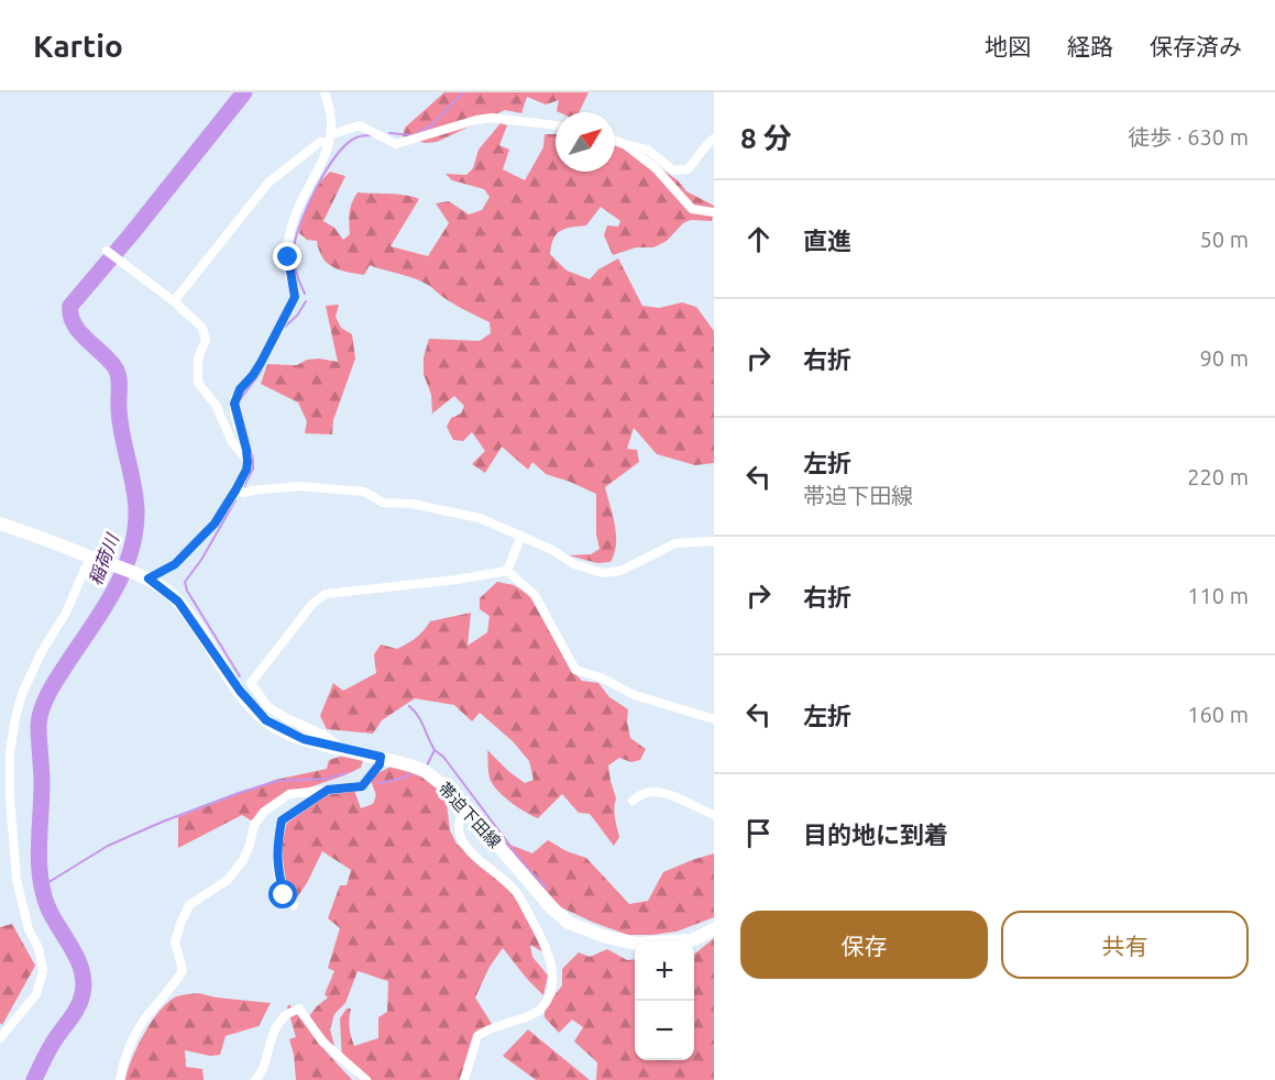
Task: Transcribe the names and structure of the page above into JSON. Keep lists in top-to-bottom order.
{
  "streets": {
    "main road": ["帯迫下田線"]
  },
  "water": ["稲荷川"],
  "north": "top right",
  "page": {
    "header": "Kartio",
    "nav": ["地図", "経路", "保存済み"],
    "heading": ["8 分", "徒歩 · 630 m"],
    "list": [
      ["直進", "50 m"],
      ["右折", "90 m"],
      ["左折", "帯迫下田線", "220 m"],
      ["右折", "110 m"],
      ["左折", "160 m"],
      "目的地に到着"
    ],
    "buttons": ["保存", "共有"],
    "map_buttons": ["+", "−"]
  }
}
